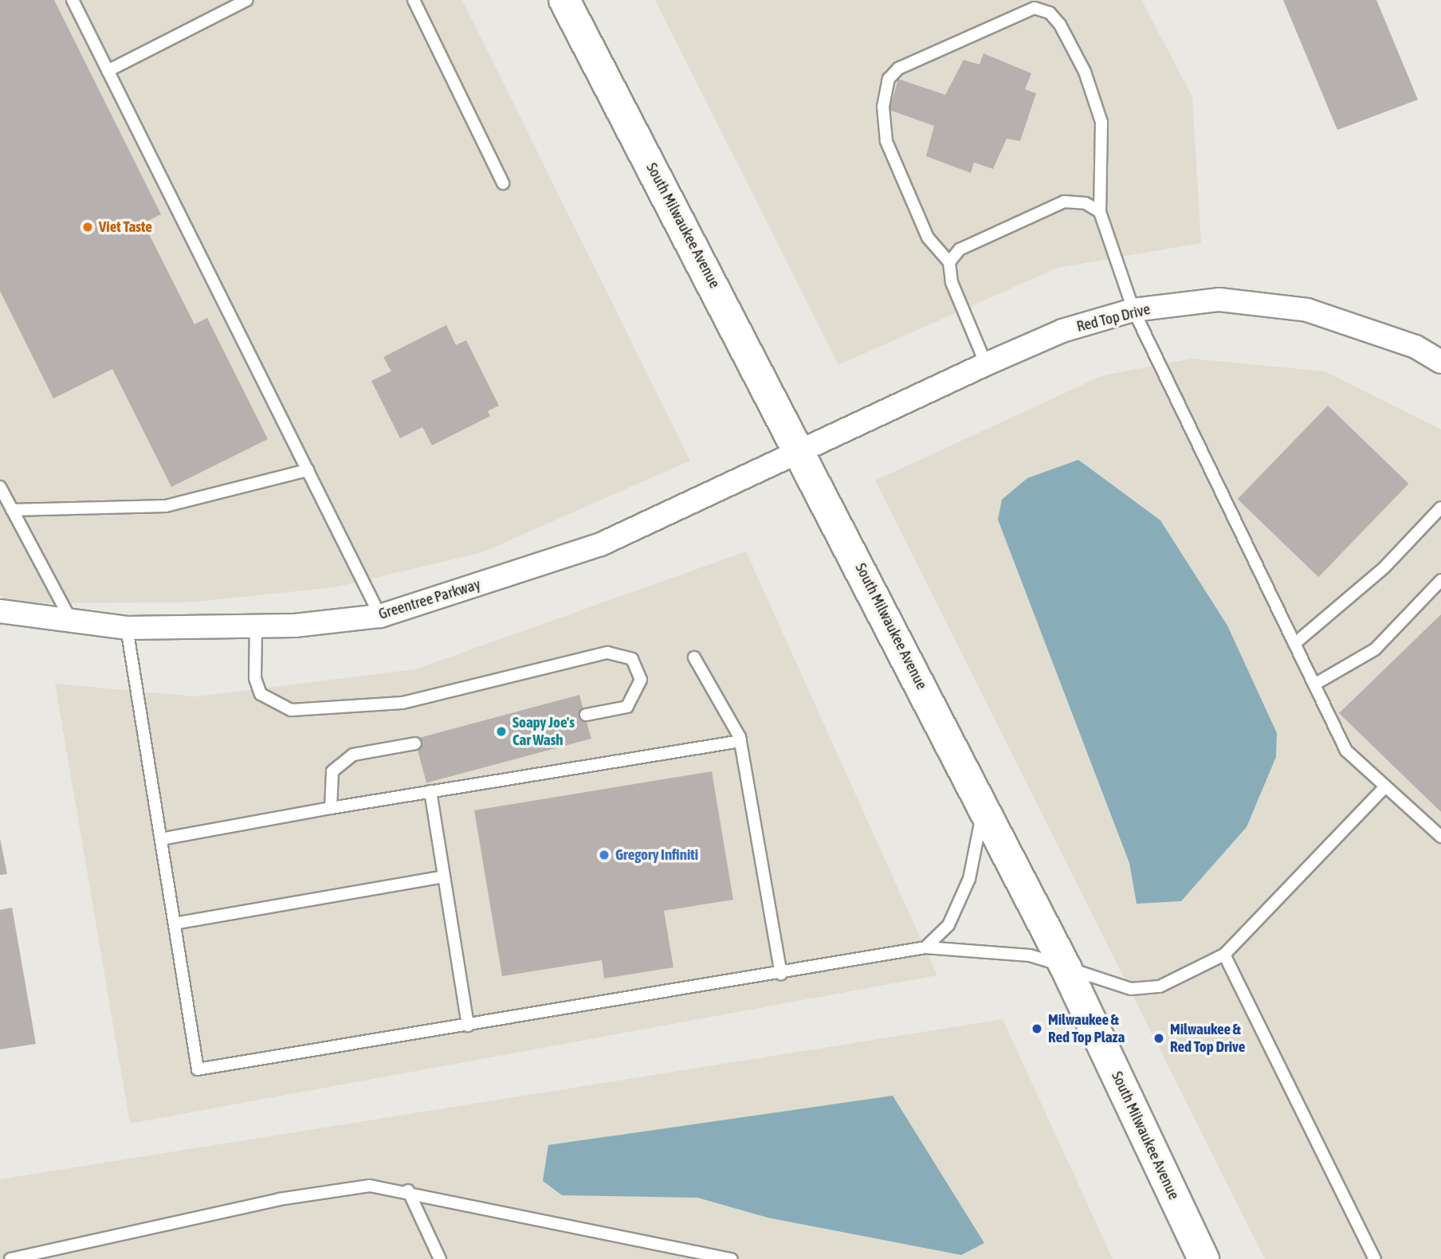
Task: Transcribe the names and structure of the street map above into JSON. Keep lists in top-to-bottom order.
{
  "streets": {
    "main road": ["South Milwaukee Avenue"],
    "street": ["Red Top Drive", "Greentree Parkway"]
  },
  "crossings": [
    ["South Milwaukee Avenue", "Red Top Drive"],
    ["South Milwaukee Avenue", "Greentree Parkway"],
    ["Red Top Drive", "Greentree Parkway"]
  ],
  "places": [
    "Viet Taste",
    "Soapy Joe's Car Wash",
    "Gregory Infiniti",
    "Milwaukee & Red Top Plaza",
    "Milwaukee & Red Top Drive"
  ]
}
